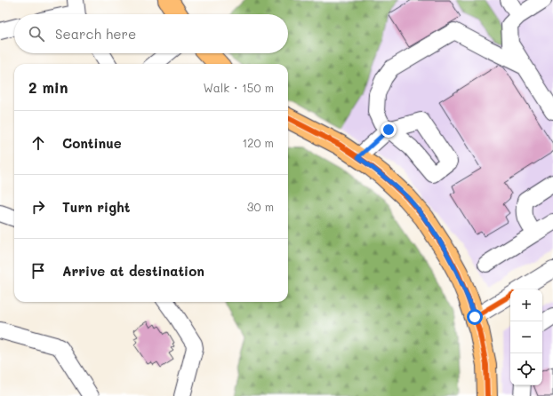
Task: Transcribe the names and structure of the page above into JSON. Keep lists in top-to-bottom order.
{
  "page": {
    "search": "Search here",
    "heading": ["2 min", "Walk · 150 m"],
    "list": [
      ["Continue", "120 m"],
      ["Turn right", "30 m"],
      "Arrive at destination"
    ],
    "map_buttons": ["+", "−"]
  }
}
